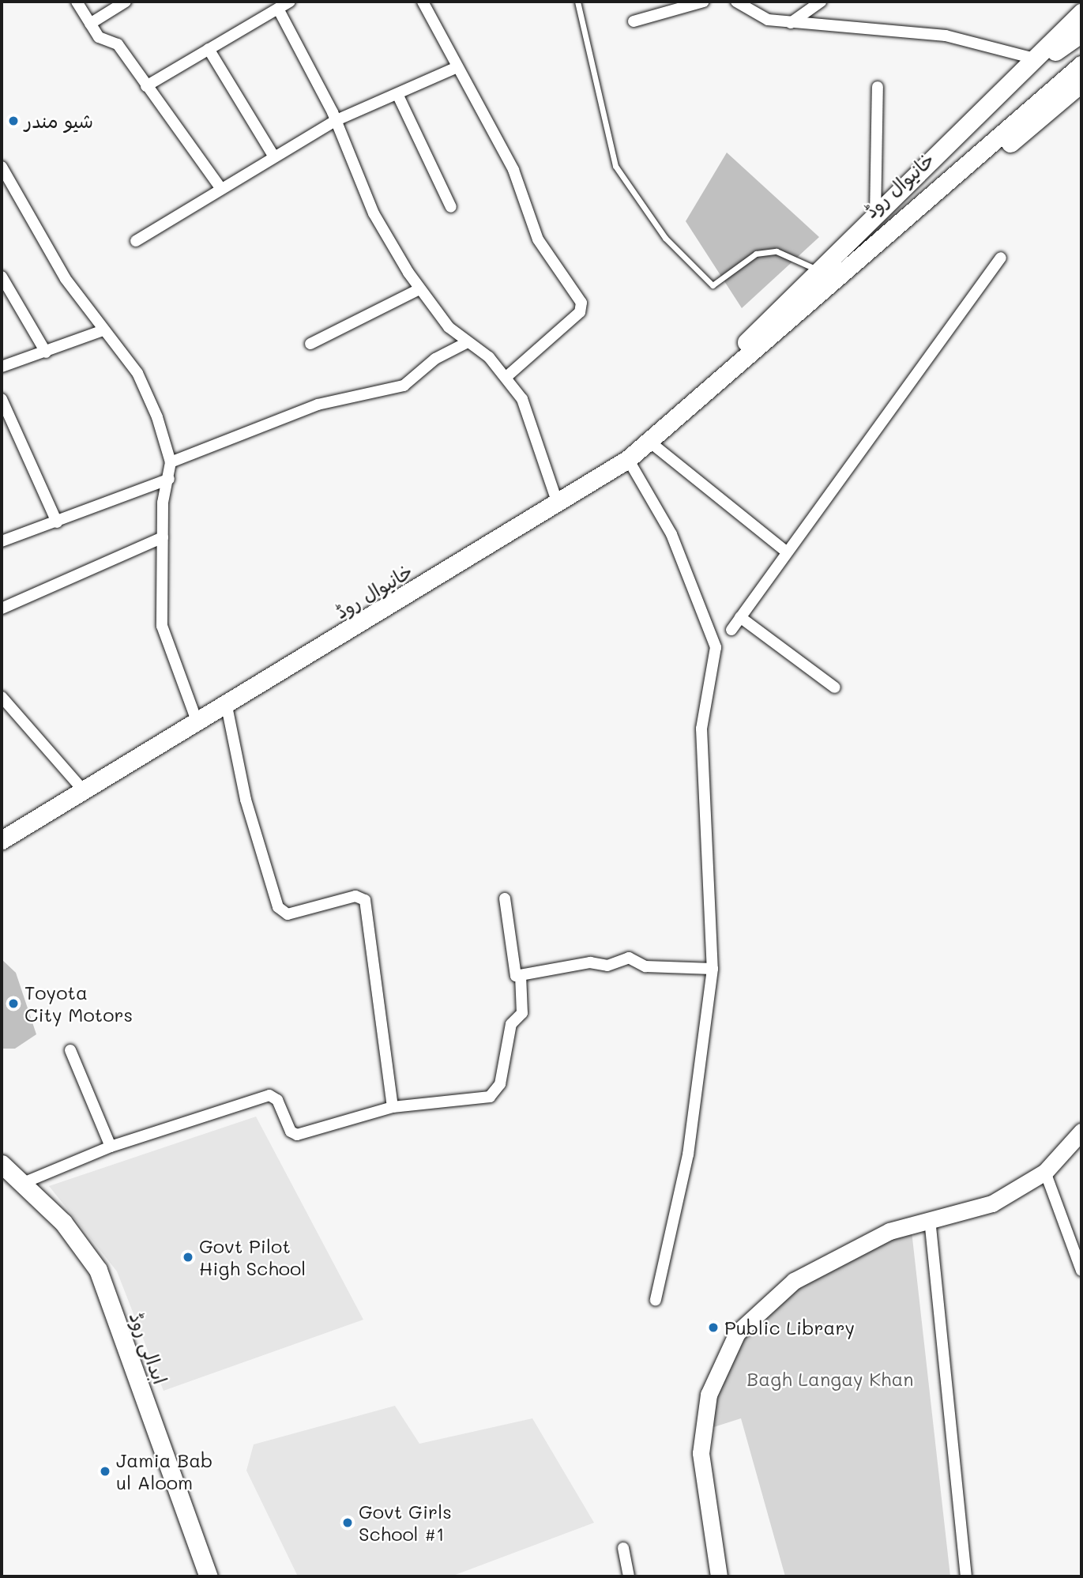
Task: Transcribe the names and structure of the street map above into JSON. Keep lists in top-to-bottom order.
{
  "streets": {
    "main road": ["خانیوال روڈ", "ابدالی روڈ"]
  },
  "parks": ["Bagh Langay Khan"],
  "places": [
    "شیو مندر",
    "Toyota City Motors",
    "Govt Pilot High School",
    "Public Library",
    "Jamia Bab ul Aloom",
    "Govt Girls School #1"
  ]
}
